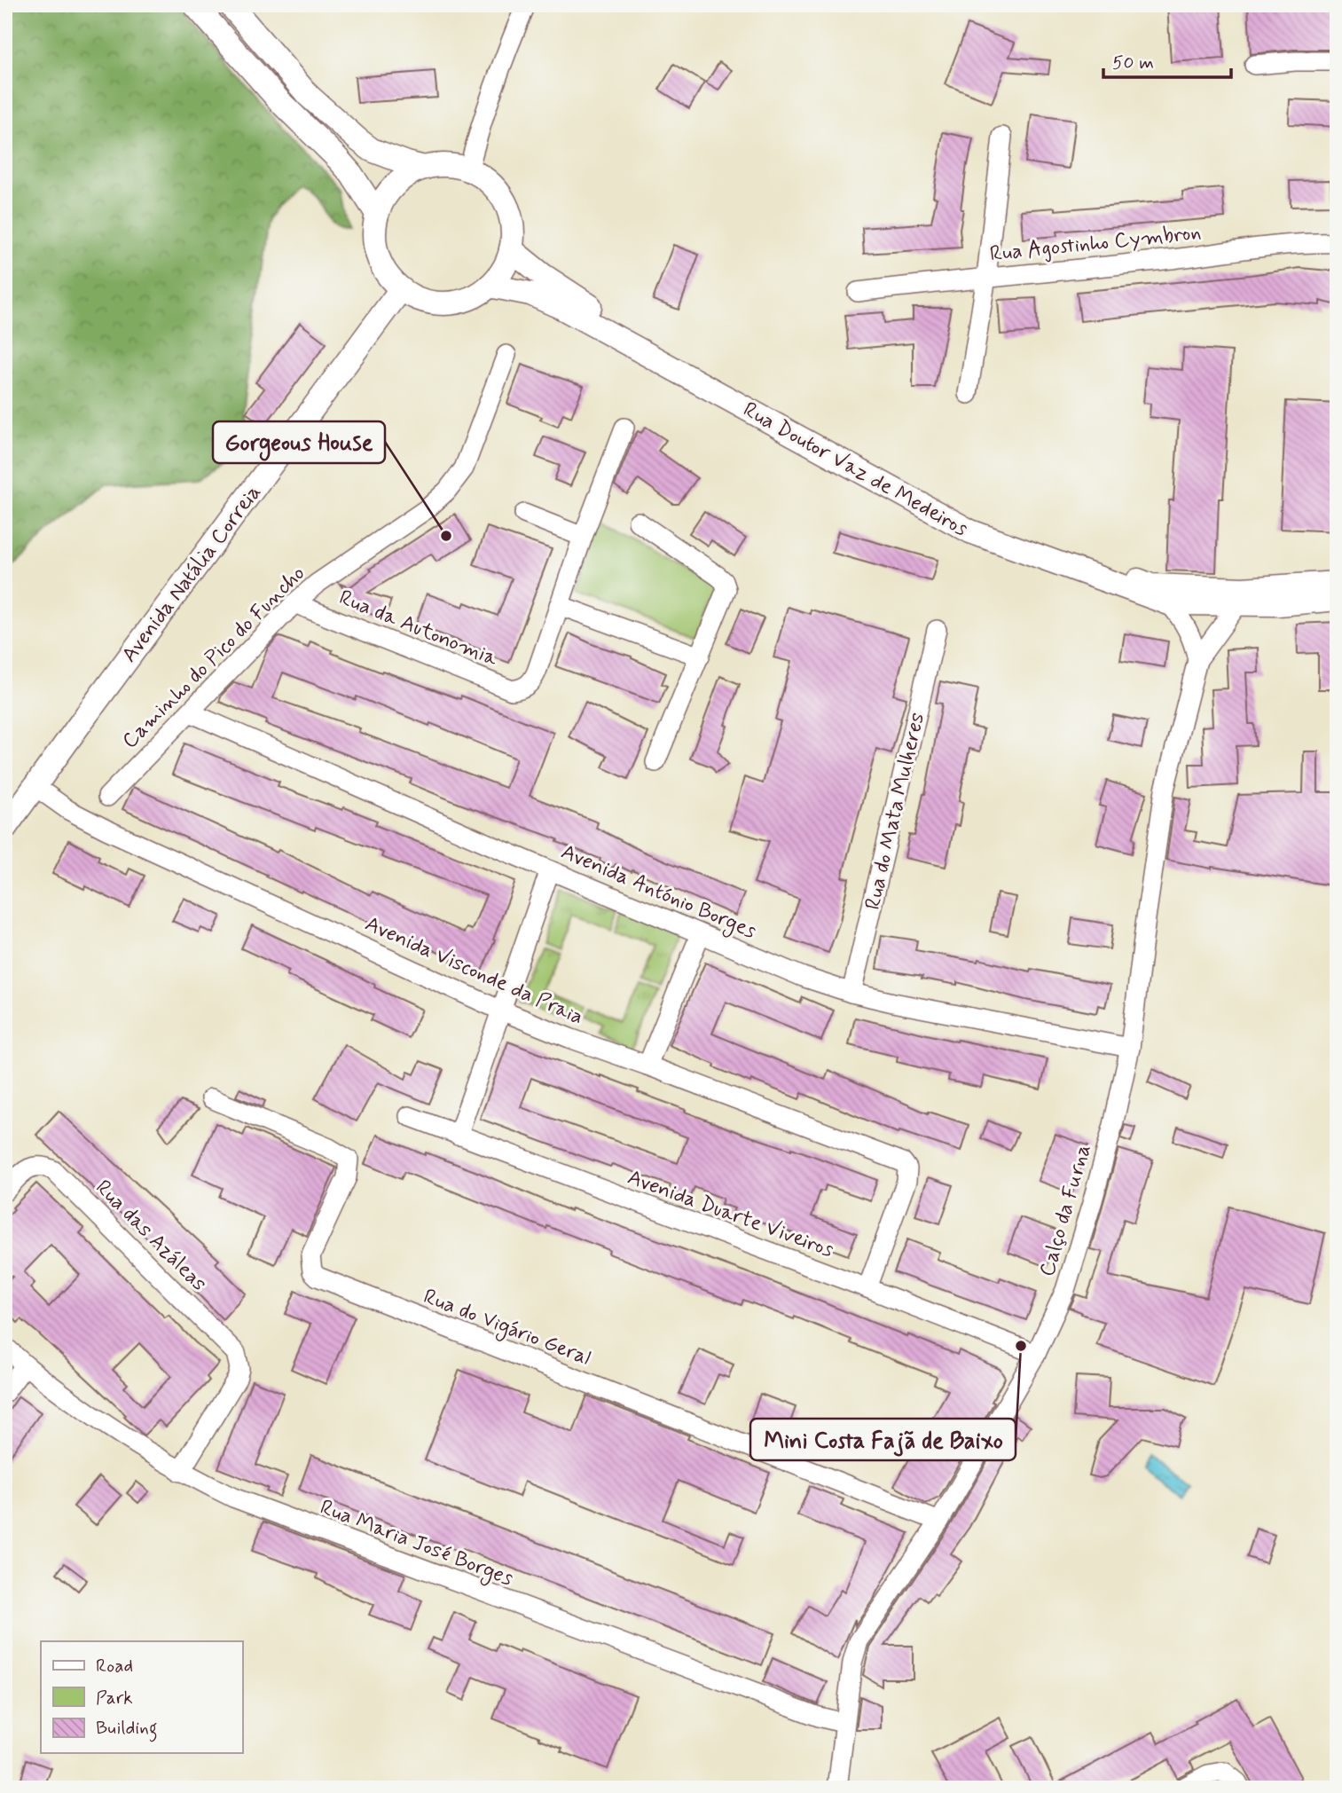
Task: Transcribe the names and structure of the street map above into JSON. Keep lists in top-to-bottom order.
{
  "streets": {
    "street": [
      "Rua Agostinho Cymbron",
      "Rua Doutor Vaz de Medeiros",
      "Avenida Natália Correia",
      "Rua da Autonomia",
      "Caminho do Pico do Funcho",
      "Rua do Mata Mulheres",
      "Avenida António Borges",
      "Avenida Visconde da Praia",
      "Calço da Furna",
      "Avenida Duarte Viveiros",
      "Rua das Azáleas",
      "Rua do Vigário Geral",
      "Rua Maria José Borges"
    ]
  },
  "crossings": [
    ["Rua Doutor Vaz de Medeiros", "Avenida Natália Correia"],
    ["Rua Doutor Vaz de Medeiros", "Calço da Furna"],
    ["Avenida Natália Correia", "Avenida Visconde da Praia"],
    ["Rua da Autonomia", "Caminho do Pico do Funcho"],
    ["Caminho do Pico do Funcho", "Avenida António Borges"],
    ["Rua do Mata Mulheres", "Avenida António Borges"],
    ["Avenida António Borges", "Calço da Furna"],
    ["Avenida Visconde da Praia", "Avenida Duarte Viveiros"],
    ["Calço da Furna", "Avenida Duarte Viveiros"],
    ["Calço da Furna", "Rua do Vigário Geral"],
    ["Calço da Furna", "Rua Maria José Borges"],
    ["Rua das Azáleas", "Rua Maria José Borges"]
  ],
  "places": ["Gorgeous House", "Mini Costa Fajã de Baixo"],
  "legend": ["Road", "Park", "Building"],
  "scale_bar": "50 m"
}
